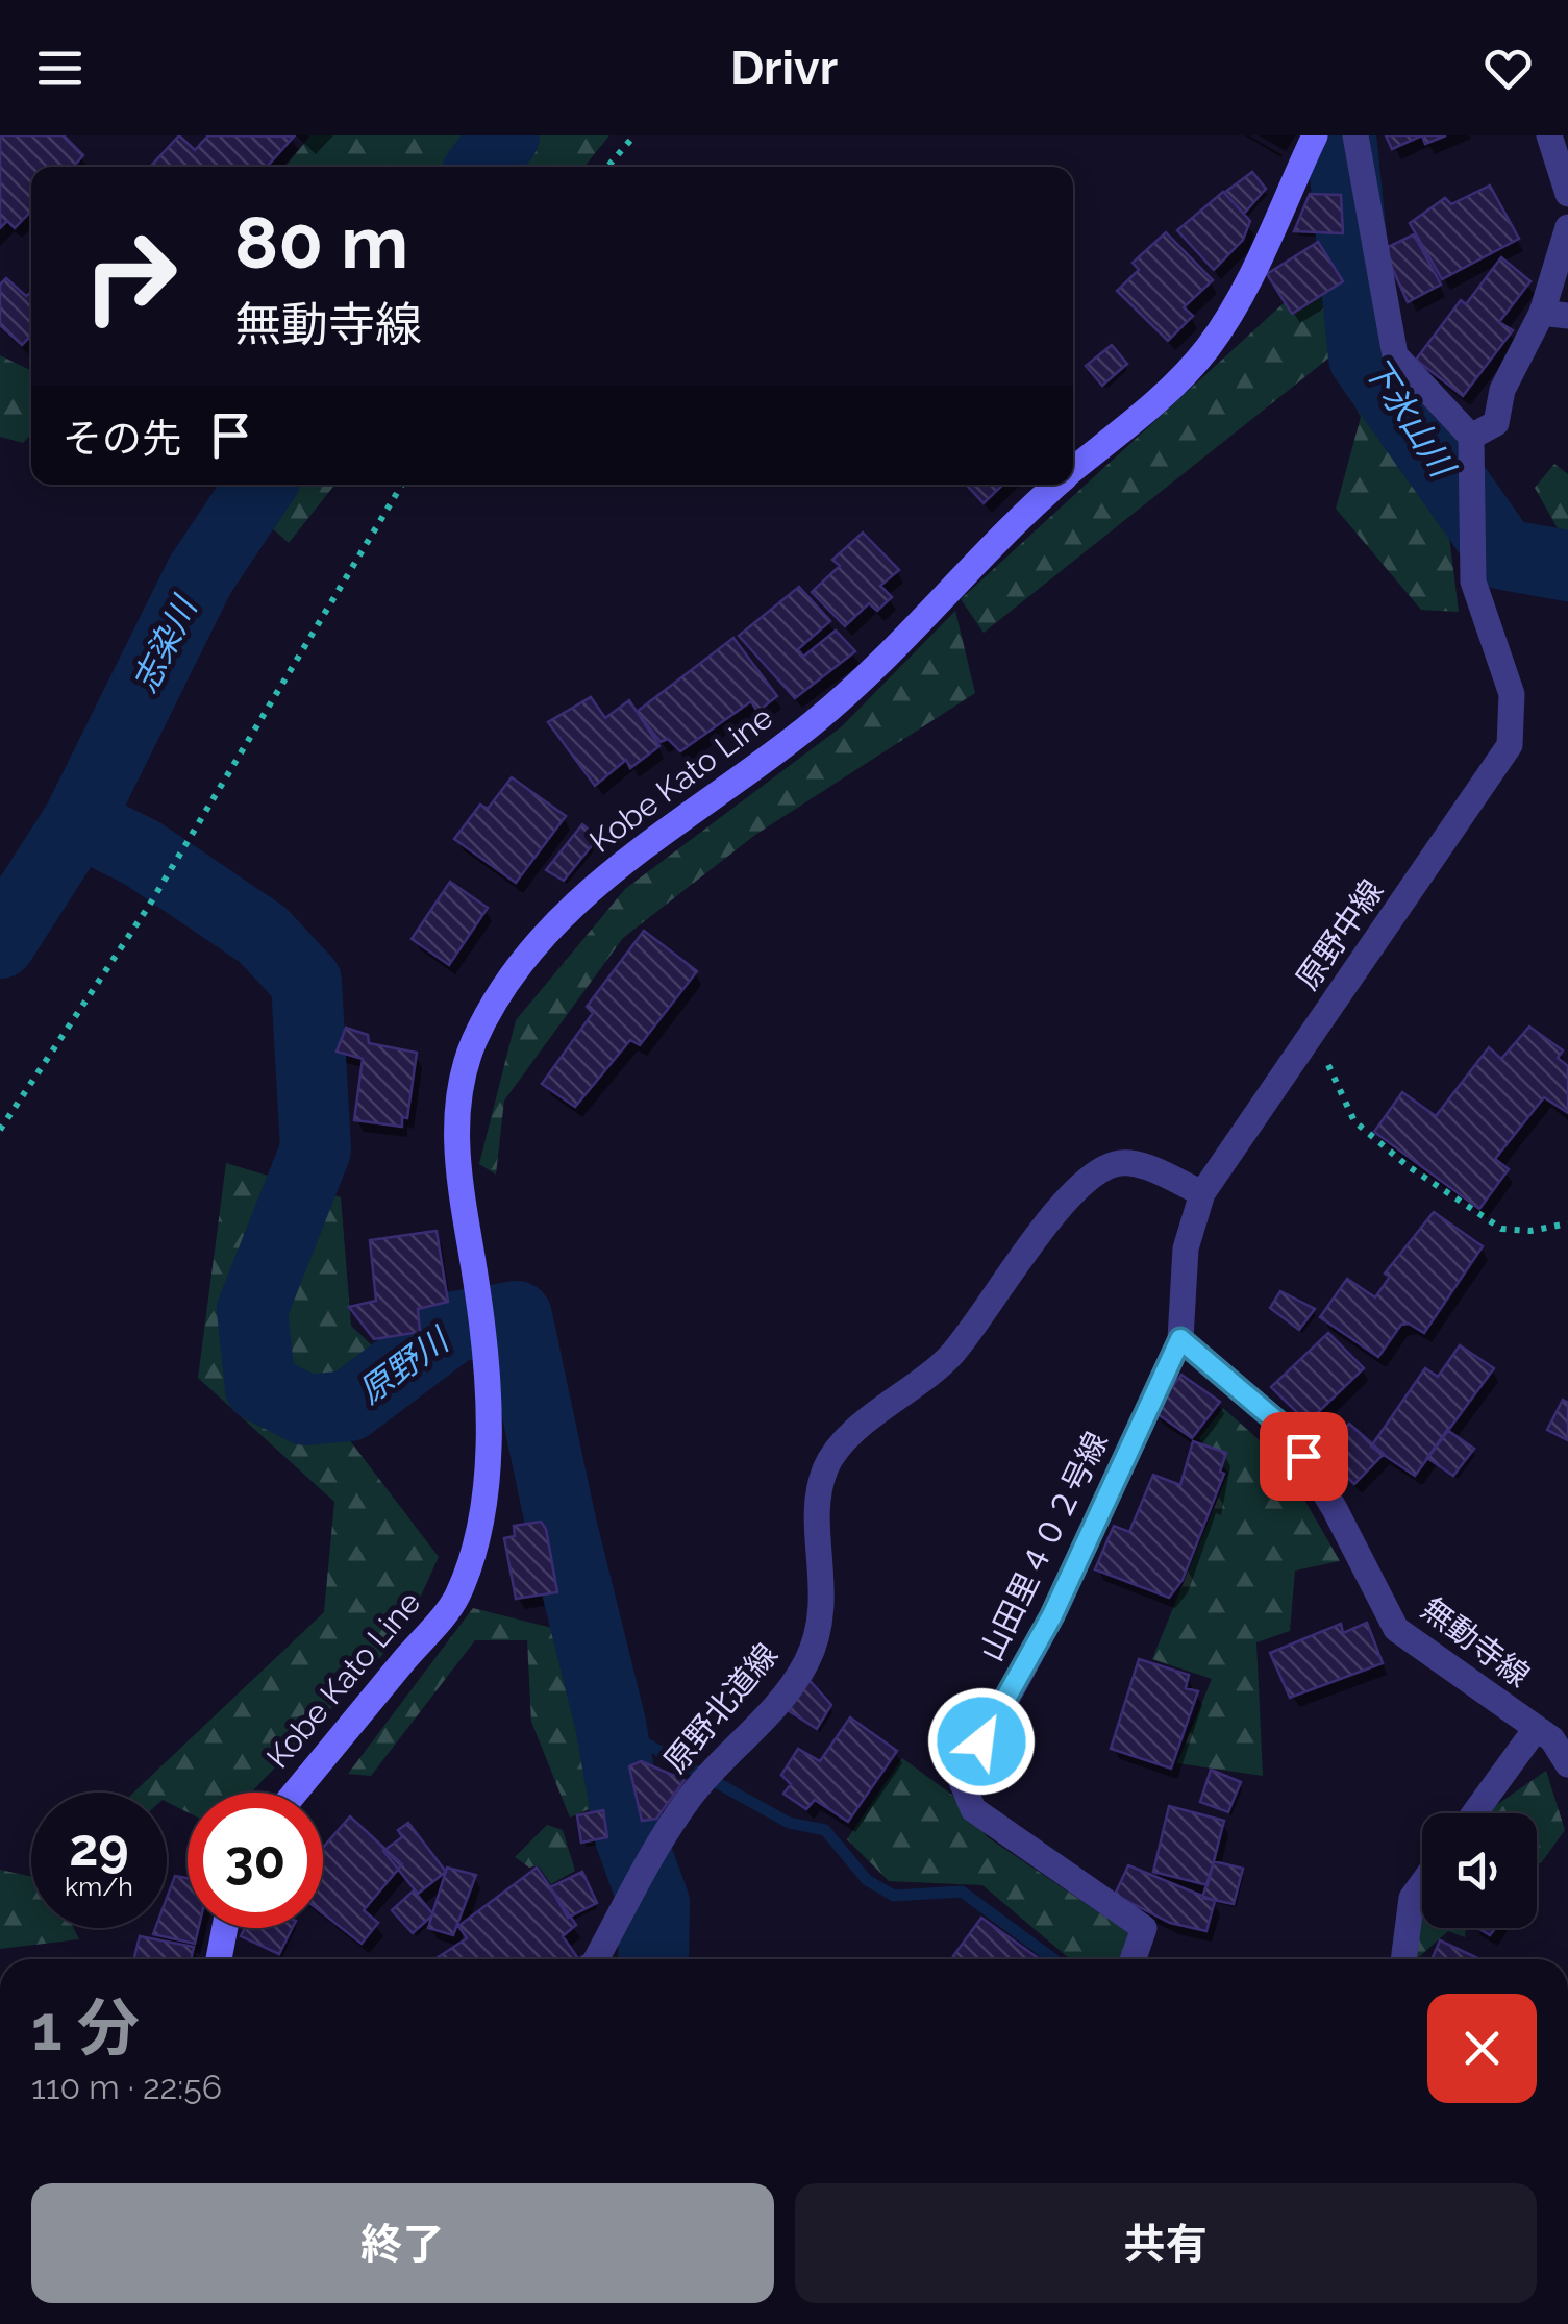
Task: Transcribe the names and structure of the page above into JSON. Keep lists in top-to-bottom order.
{
  "streets": {
    "street": [
      "Kobe Kato Line",
      "原野中線",
      "山田里４０２号線",
      "無動寺線",
      "原野北道線"
    ]
  },
  "crossings": [
    ["原野中線", "原野北道線"],
    ["山田里４０２号線", "無動寺線"]
  ],
  "water": ["下氷山川", "志染川", "原野川"],
  "page": {
    "header": "Drivr",
    "turn": ["80 m", "無動寺線"],
    "then": "その先",
    "speed": "29 km/h",
    "limit": "30",
    "heading": ["1 分", "110 m · 22:56"],
    "buttons": ["終了", "共有"]
  }
}
